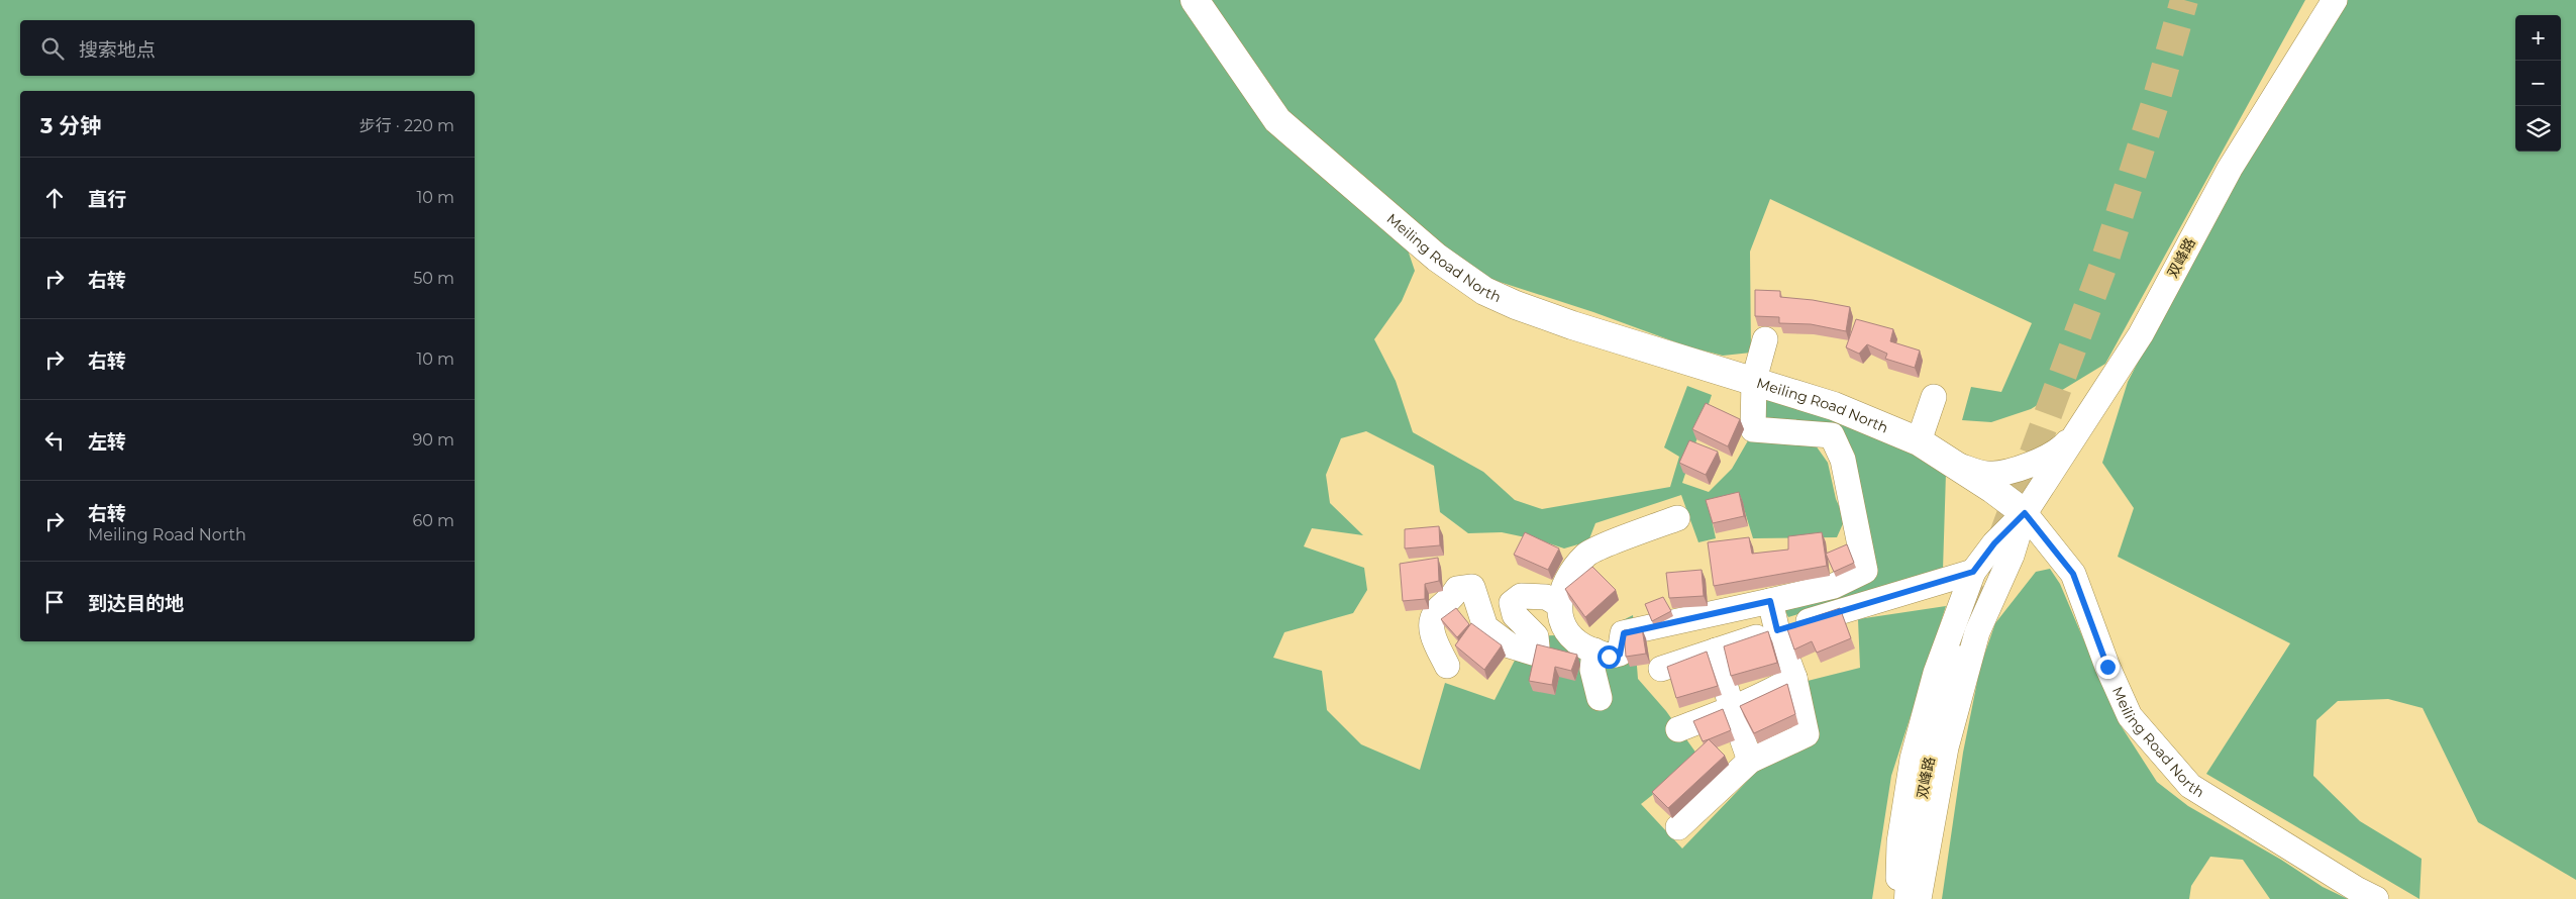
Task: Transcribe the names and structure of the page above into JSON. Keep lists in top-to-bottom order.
{
  "streets": {
    "main road": ["Meiling Road North", "双峰路"]
  },
  "crossings": [
    ["Meiling Road North", "双峰路"]
  ],
  "page": {
    "map_buttons": ["+", "−"],
    "search": "搜索地点",
    "heading": ["3 分钟", "步行 · 220 m"],
    "list": [
      ["直行", "10 m"],
      ["右转", "50 m"],
      ["右转", "10 m"],
      ["左转", "90 m"],
      ["右转", "Meiling Road North", "60 m"],
      "到达目的地"
    ]
  }
}
